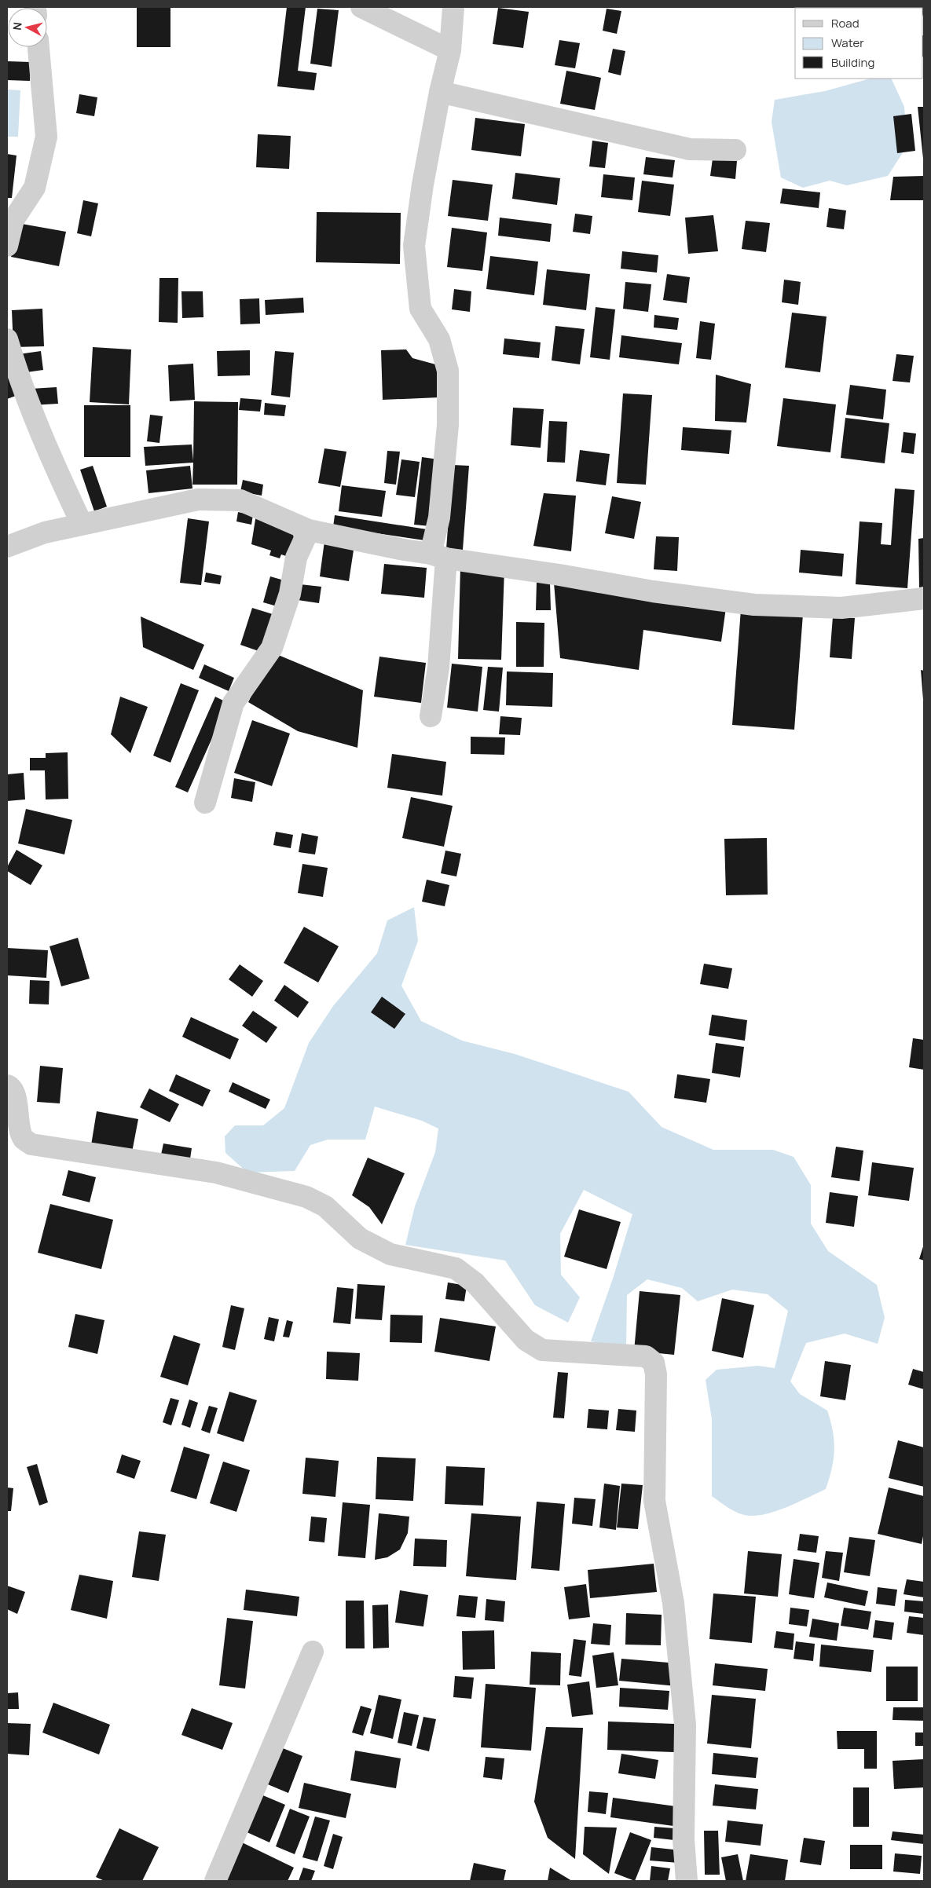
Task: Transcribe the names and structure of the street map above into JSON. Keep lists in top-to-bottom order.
{
  "legend": ["Road", "Water", "Building"],
  "north": "left"
}
